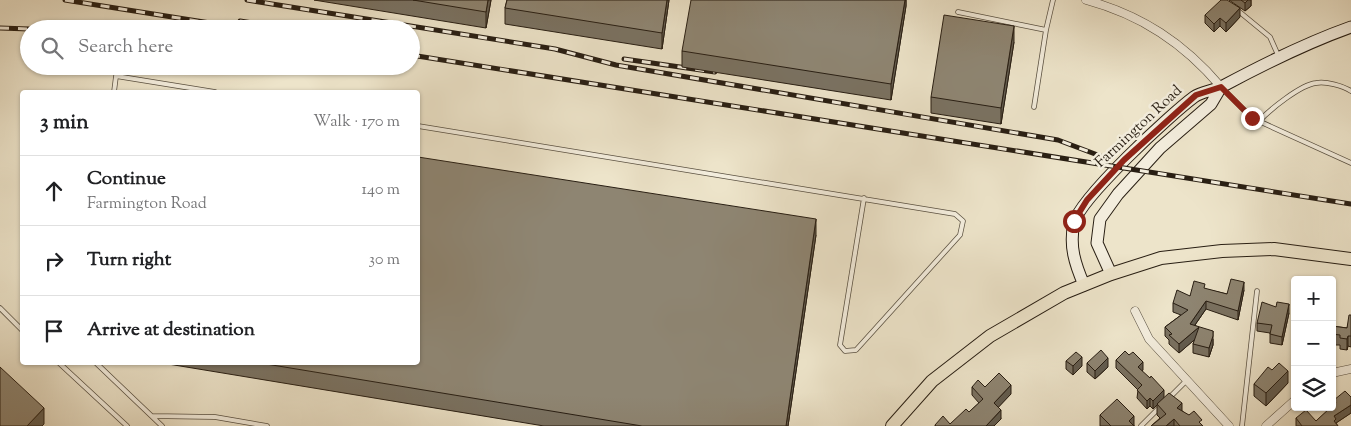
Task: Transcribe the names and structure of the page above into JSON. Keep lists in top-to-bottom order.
{
  "streets": {
    "main road": ["Farmington Road"]
  },
  "page": {
    "search": "Search here",
    "heading": ["3 min", "Walk · 170 m"],
    "list": [
      ["Continue", "Farmington Road", "140 m"],
      ["Turn right", "30 m"],
      "Arrive at destination"
    ],
    "map_buttons": ["+", "−"]
  }
}
